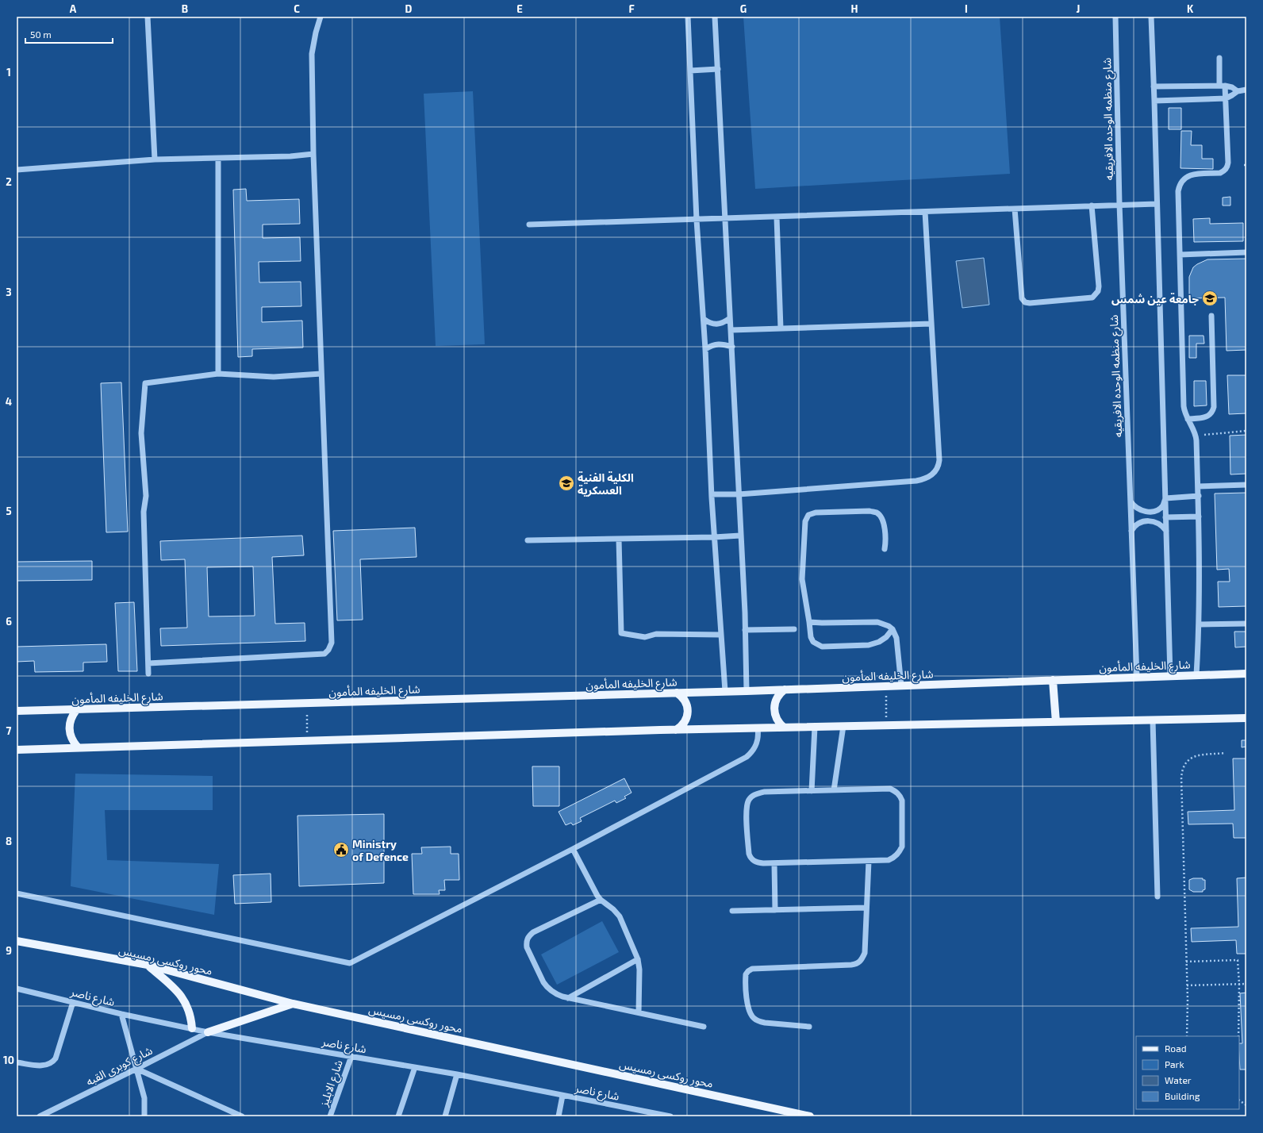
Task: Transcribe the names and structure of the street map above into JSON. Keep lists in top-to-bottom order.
{
  "streets": {
    "main road": ["شارع الخليفه المأمون", "محور روكسى رمسيس"],
    "street": [
      "شارع منظمه الوحده الافريقيه",
      "شارع ناصر",
      "شارع كوبرى القبه",
      "شارع الابليز"
    ]
  },
  "crossings": [
    ["شارع منظمه الوحده الافريقيه", "شارع الخليفه المأمون"],
    ["شارع ناصر", "شارع كوبرى القبه"],
    ["شارع ناصر", "شارع الابليز"]
  ],
  "places": {
    "school or university": ["جامعة عين شمس", "الكلية الفنية العسكرية"],
    "public building": ["Ministry of Defence"]
  },
  "legend": [
    "Road",
    "Park",
    "Water",
    "Building"
  ],
  "scale_bar": "50 m",
  "grid": {
    "columns": [
      "A",
      "B",
      "C",
      "D",
      "E",
      "F",
      "G",
      "H",
      "I",
      "J",
      "K"
    ],
    "rows": [
      "1",
      "2",
      "3",
      "4",
      "5",
      "6",
      "7",
      "8",
      "9",
      "10"
    ]
  }
}
